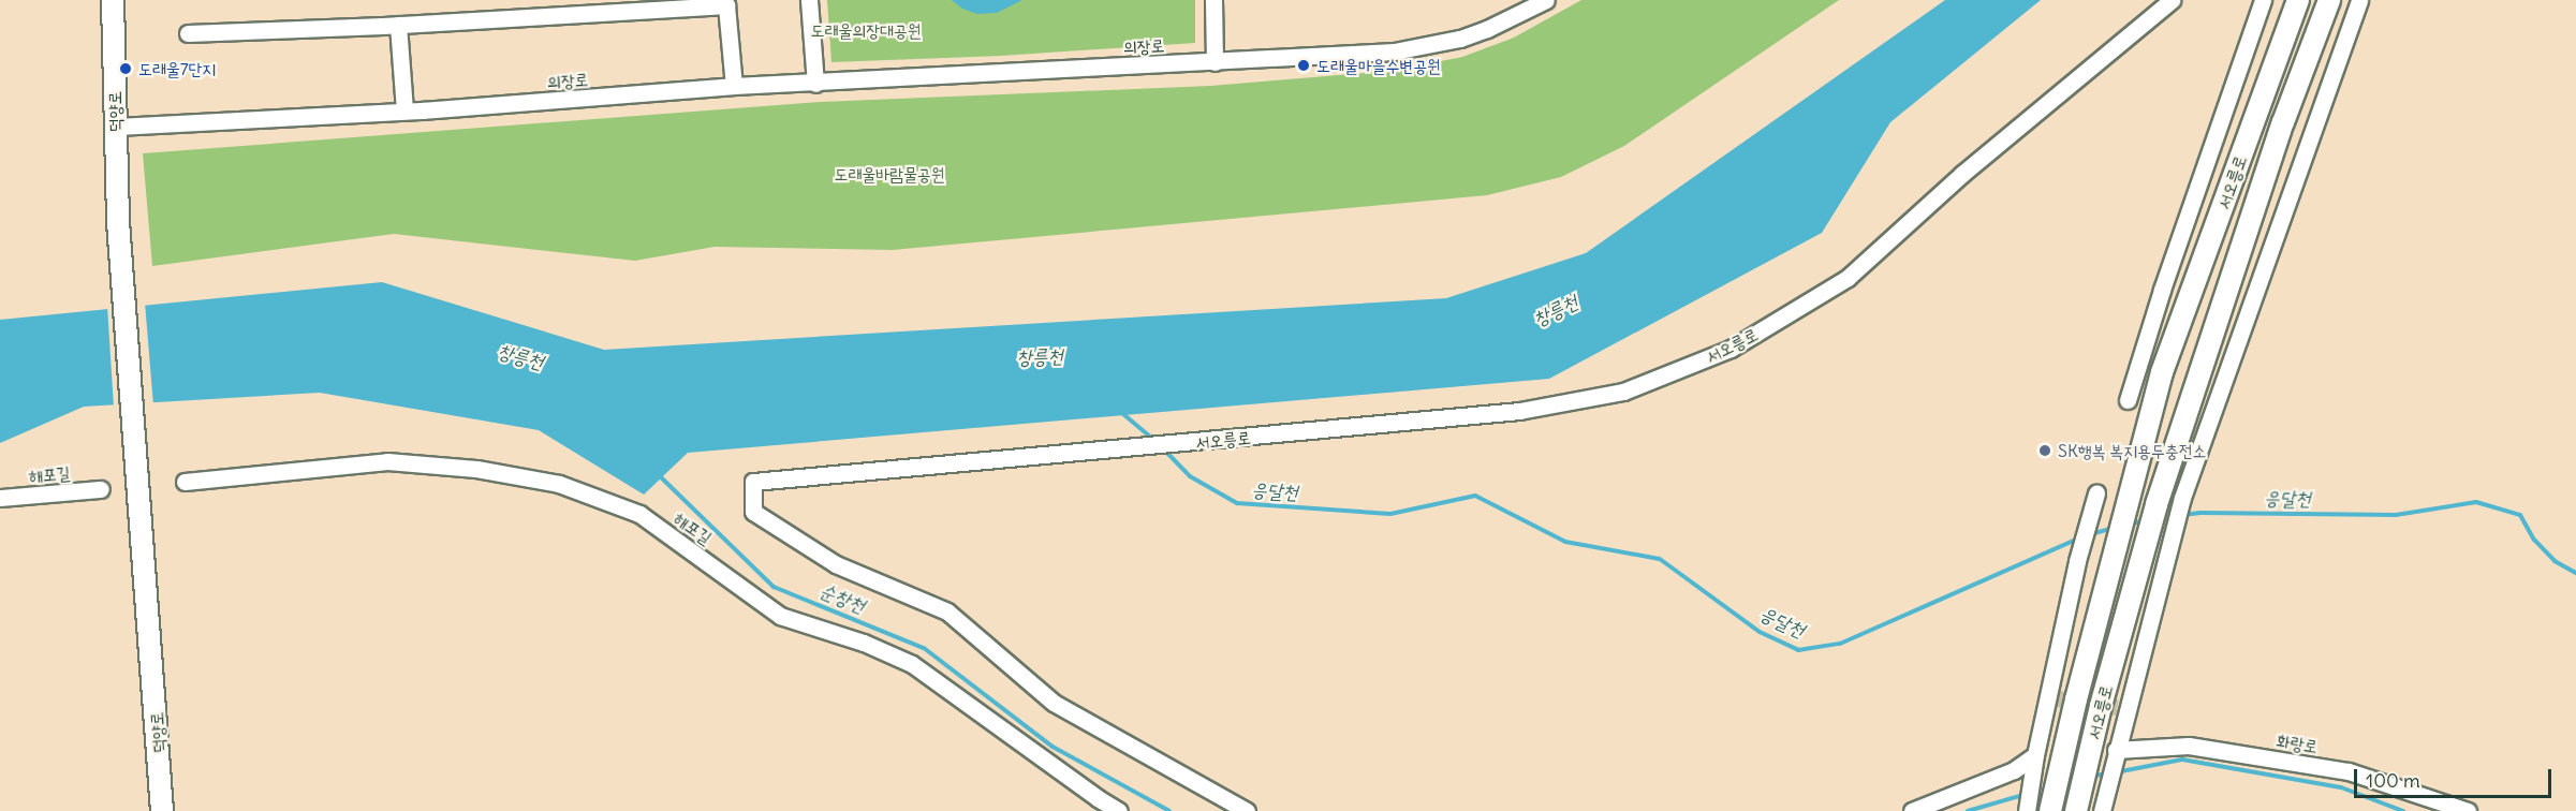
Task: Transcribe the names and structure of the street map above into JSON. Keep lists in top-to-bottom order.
{
  "streets": {
    "main road": ["덕양로", "서오릉로"],
    "street": ["의장로", "해포길", "화랑로"]
  },
  "crossings": [
    ["의장로", "덕양로"]
  ],
  "water": ["창릉천", "응달천", "순창천"],
  "parks": ["도래울의장대공원", "도래울바람물공원"],
  "places": ["도래울마을수변공원", "도래울7단지", "SK행복 복지용두충전소"],
  "scale_bar": "100 m"
}
